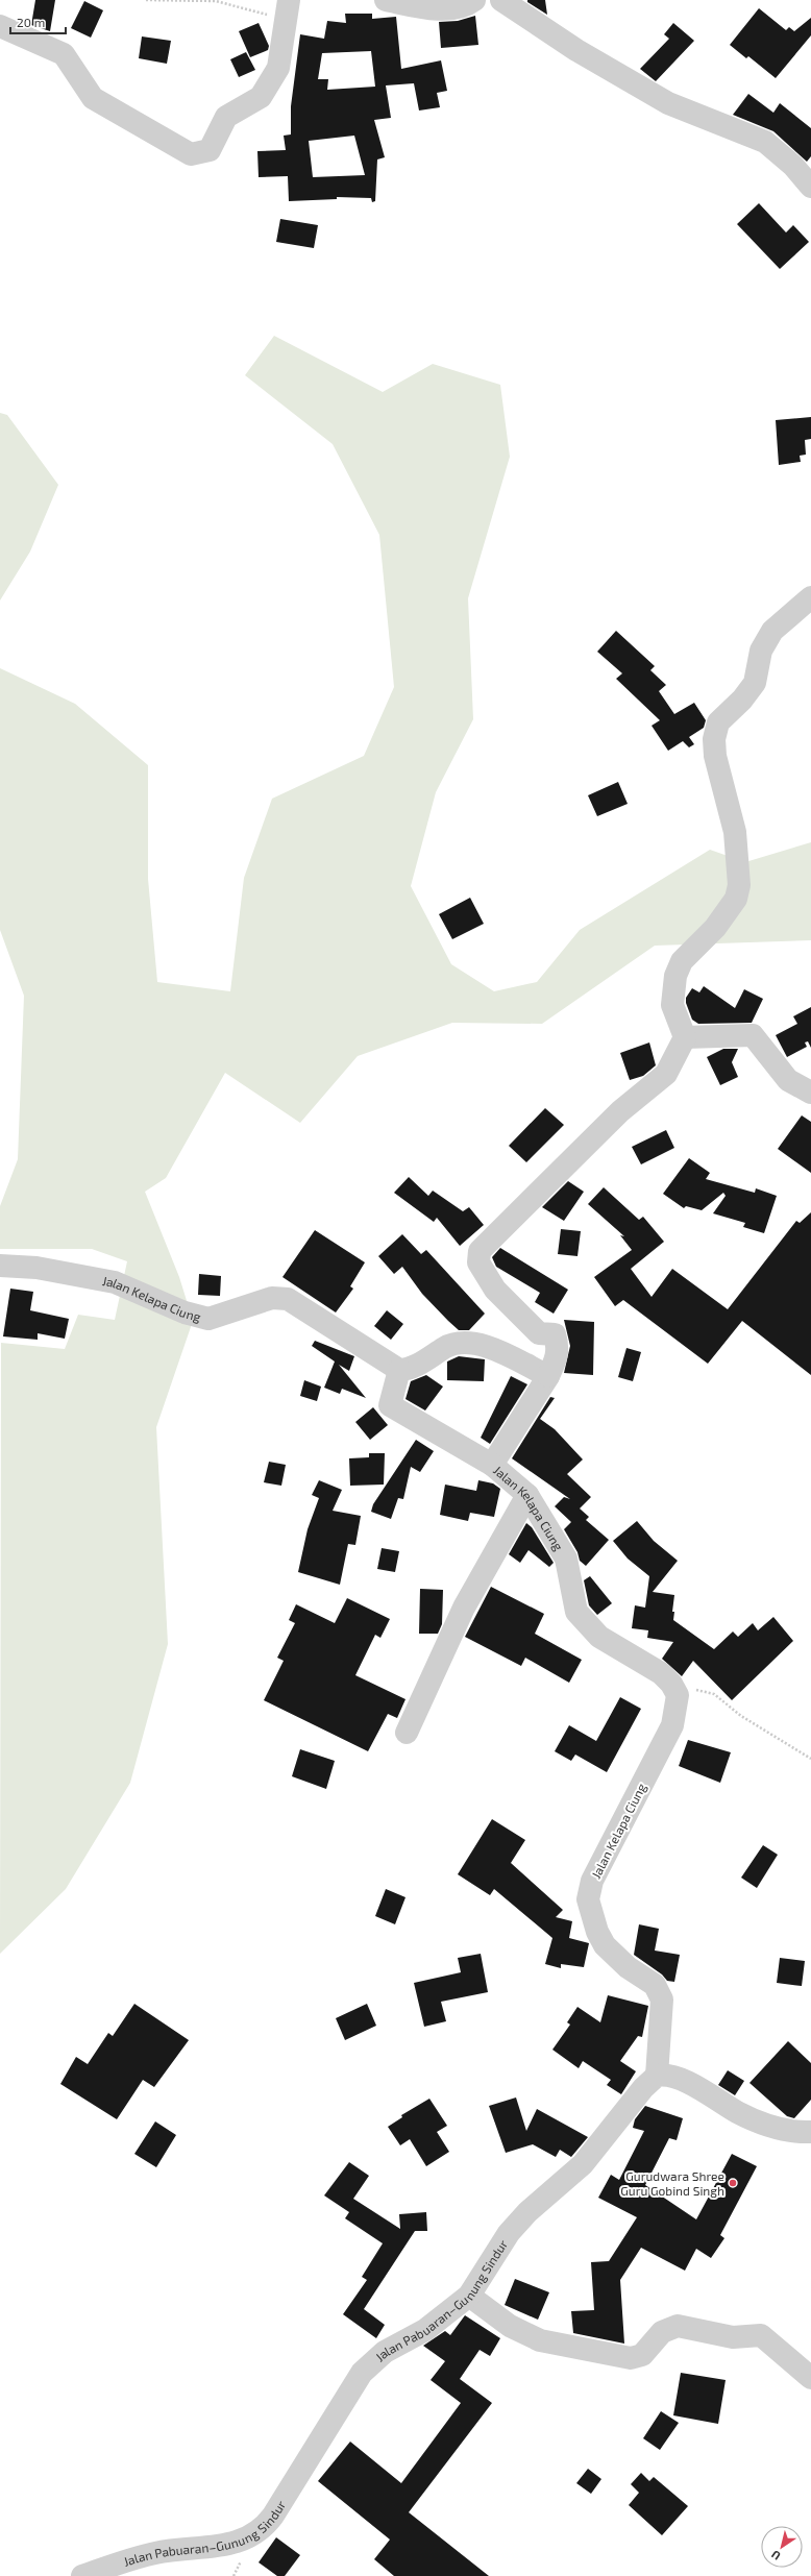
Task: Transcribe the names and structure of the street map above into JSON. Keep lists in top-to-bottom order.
{
  "streets": {
    "street": ["Jalan Kelapa Ciung", "Jalan Pabuaran–Gunung Sindur"]
  },
  "crossings": [
    ["Jalan Kelapa Ciung", "Jalan Pabuaran–Gunung Sindur"]
  ],
  "places": ["Gurudwara Shree Guru Gobind Singh"],
  "scale_bar": "20 m",
  "north": "bottom left"
}
